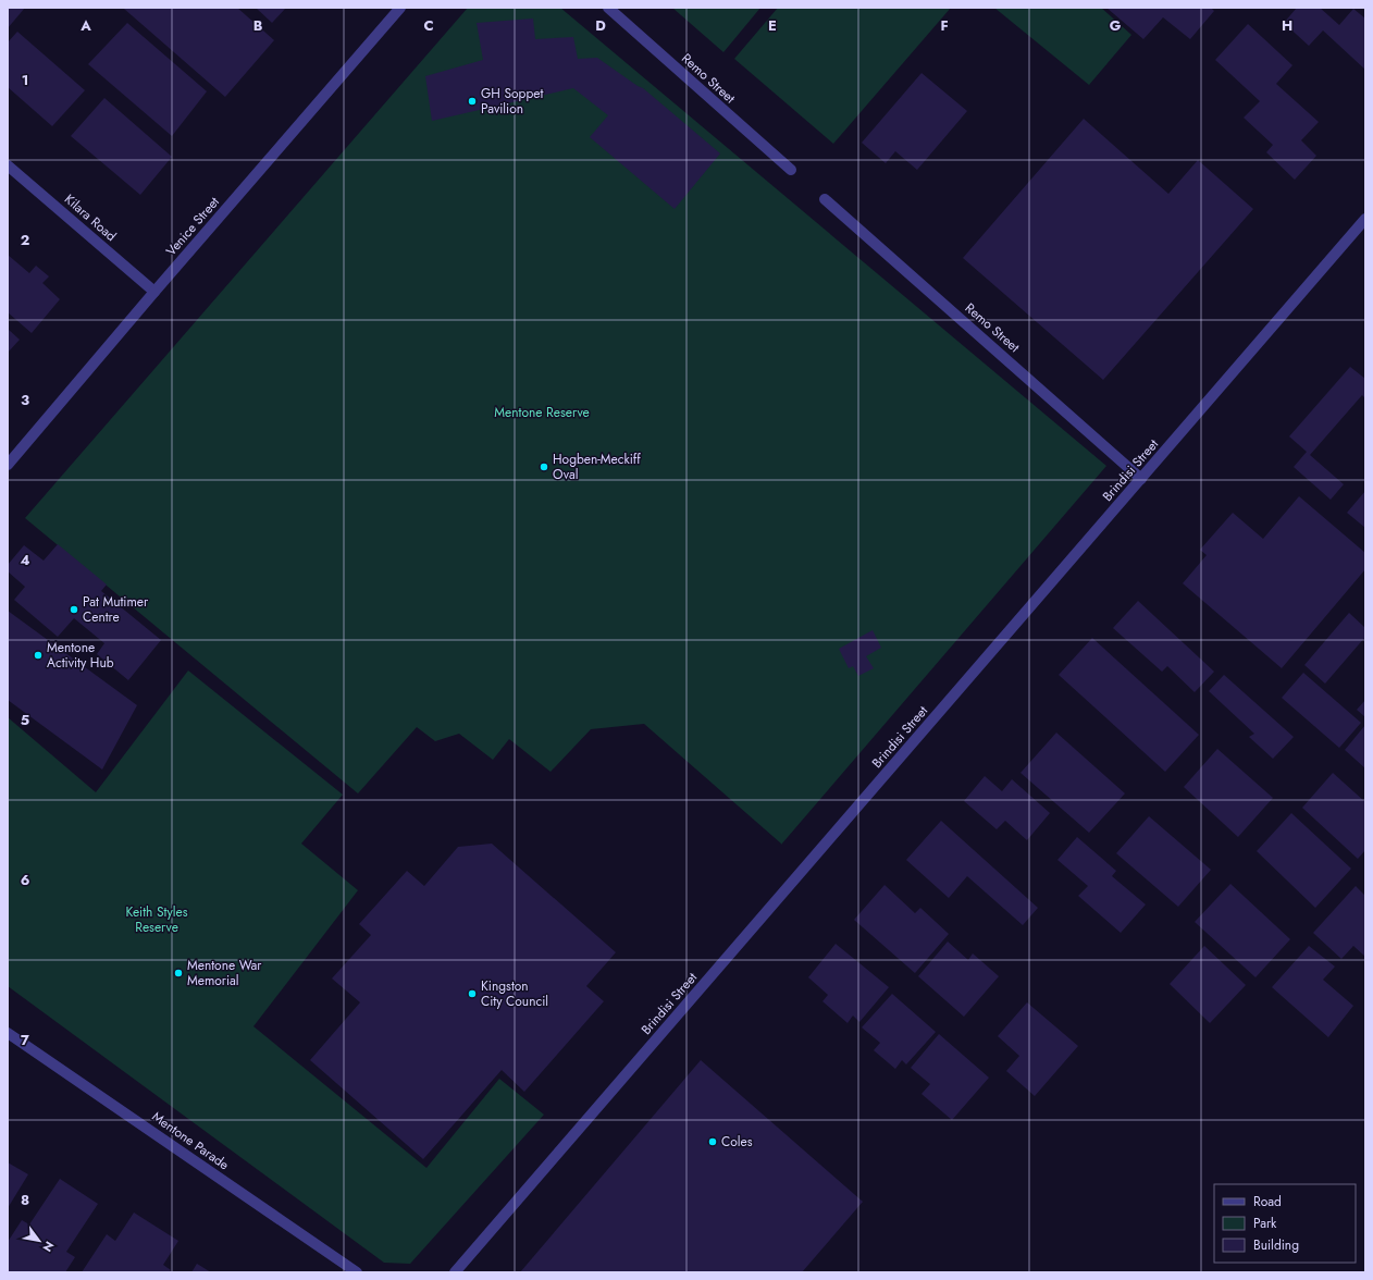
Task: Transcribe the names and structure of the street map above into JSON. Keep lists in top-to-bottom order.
{
  "streets": {
    "street": [
      "Remo Street",
      "Kilara Road",
      "Venice Street",
      "Brindisi Street",
      "Mentone Parade"
    ]
  },
  "crossings": [
    ["Remo Street", "Brindisi Street"],
    ["Kilara Road", "Venice Street"]
  ],
  "parks": ["Mentone Reserve", "Keith Styles Reserve"],
  "places": [
    "GH Soppet Pavilion",
    "Hogben-Meckiff Oval",
    "Pat Mutimer Centre",
    "Mentone Activity Hub",
    "Mentone War Memorial",
    "Kingston City Council",
    "Coles"
  ],
  "legend": ["Road", "Park", "Building"],
  "north": "bottom right",
  "grid": {
    "columns": [
      "A",
      "B",
      "C",
      "D",
      "E",
      "F",
      "G",
      "H"
    ],
    "rows": [
      "1",
      "2",
      "3",
      "4",
      "5",
      "6",
      "7",
      "8"
    ]
  }
}
